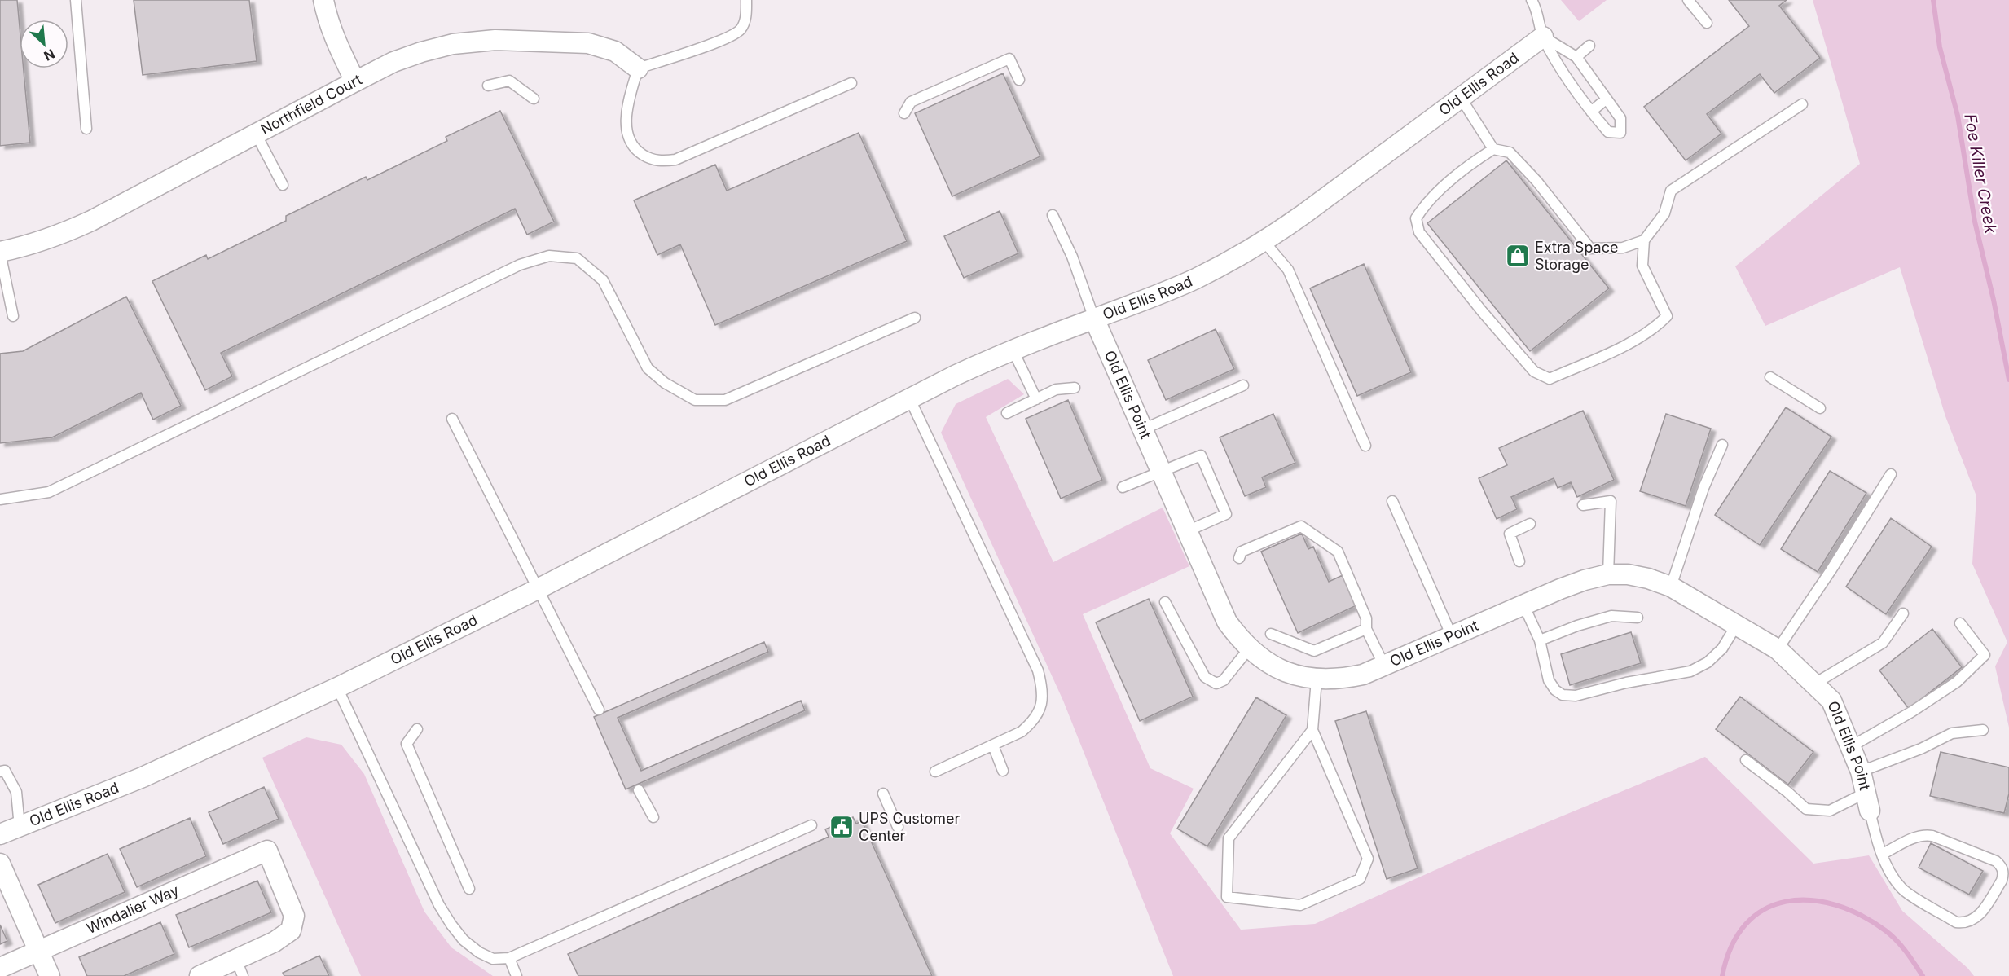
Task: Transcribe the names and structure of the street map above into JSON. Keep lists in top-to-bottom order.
{
  "streets": {
    "street": [
      "Old Ellis Road",
      "Northfield Court",
      "Old Ellis Point",
      "Windalier Way"
    ]
  },
  "crossings": [
    ["Old Ellis Road", "Old Ellis Point"]
  ],
  "water": ["Foe Killer Creek"],
  "places": {
    "shop": ["Extra Space Storage"],
    "public building": ["UPS Customer Center"]
  },
  "north": "bottom right"
}
